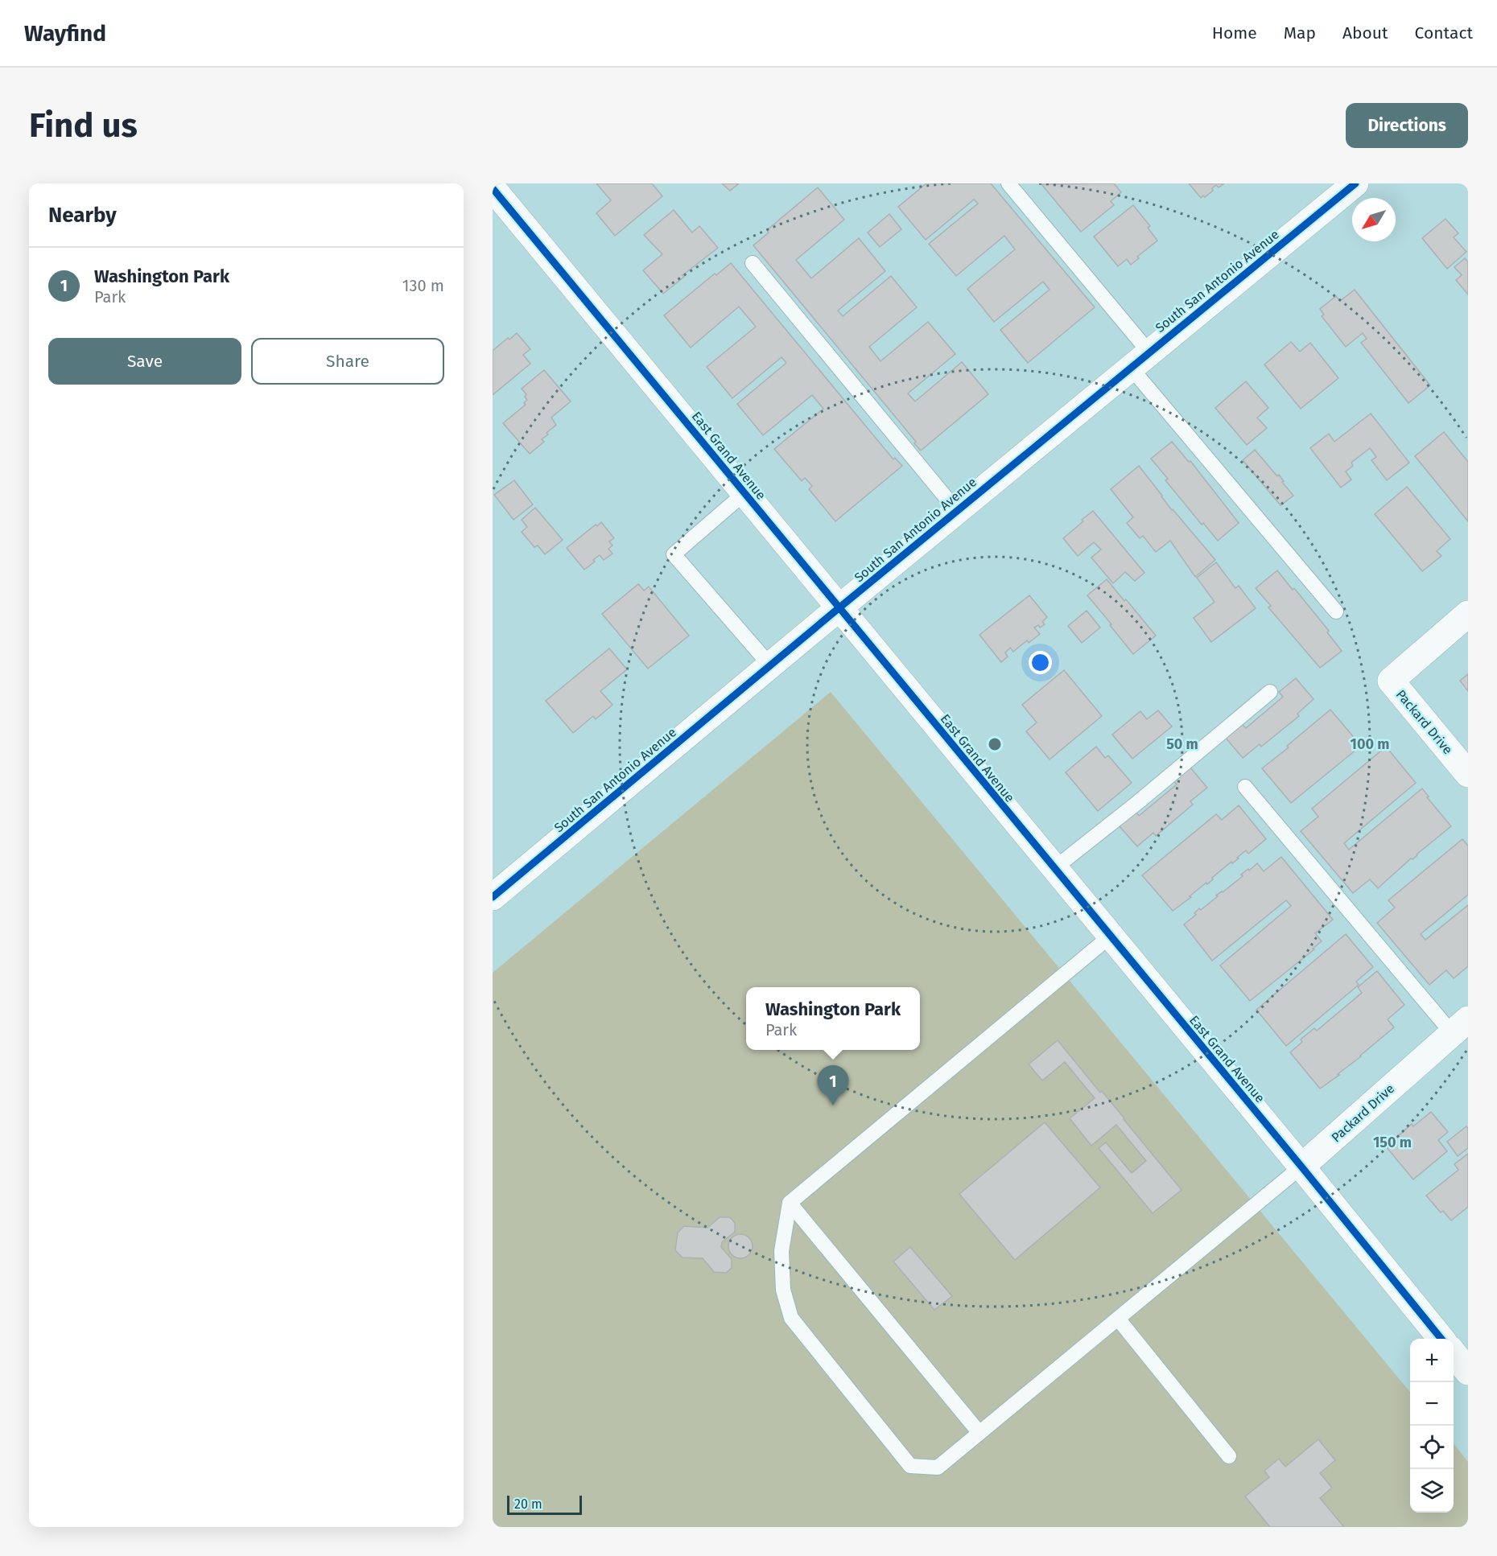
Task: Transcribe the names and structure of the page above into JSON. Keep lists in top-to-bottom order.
{
  "streets": {
    "street": ["South San Antonio Avenue", "East Grand Avenue", "Packard Drive"]
  },
  "crossings": [
    ["South San Antonio Avenue", "East Grand Avenue"],
    ["East Grand Avenue", "Packard Drive"]
  ],
  "scale_bar": "20 m",
  "north": "bottom left",
  "page": {
    "header": "Wayfind",
    "nav": [
      "Home",
      "Map",
      "About",
      "Contact"
    ],
    "buttons": [
      "Directions",
      ["Save", "Share"]
    ],
    "title": "Find us",
    "heading": "Nearby",
    "list": [
      {
        "mark": "1",
        "name": "Washington Park",
        "note": "Park",
        "value": "130 m"
      }
    ],
    "popup": ["Washington Park", "Park"],
    "pins": "1",
    "map_buttons": ["+", "−"],
    "scale": "20 m"
  },
  "rings": ["50 m", "100 m", "150 m"]
}
